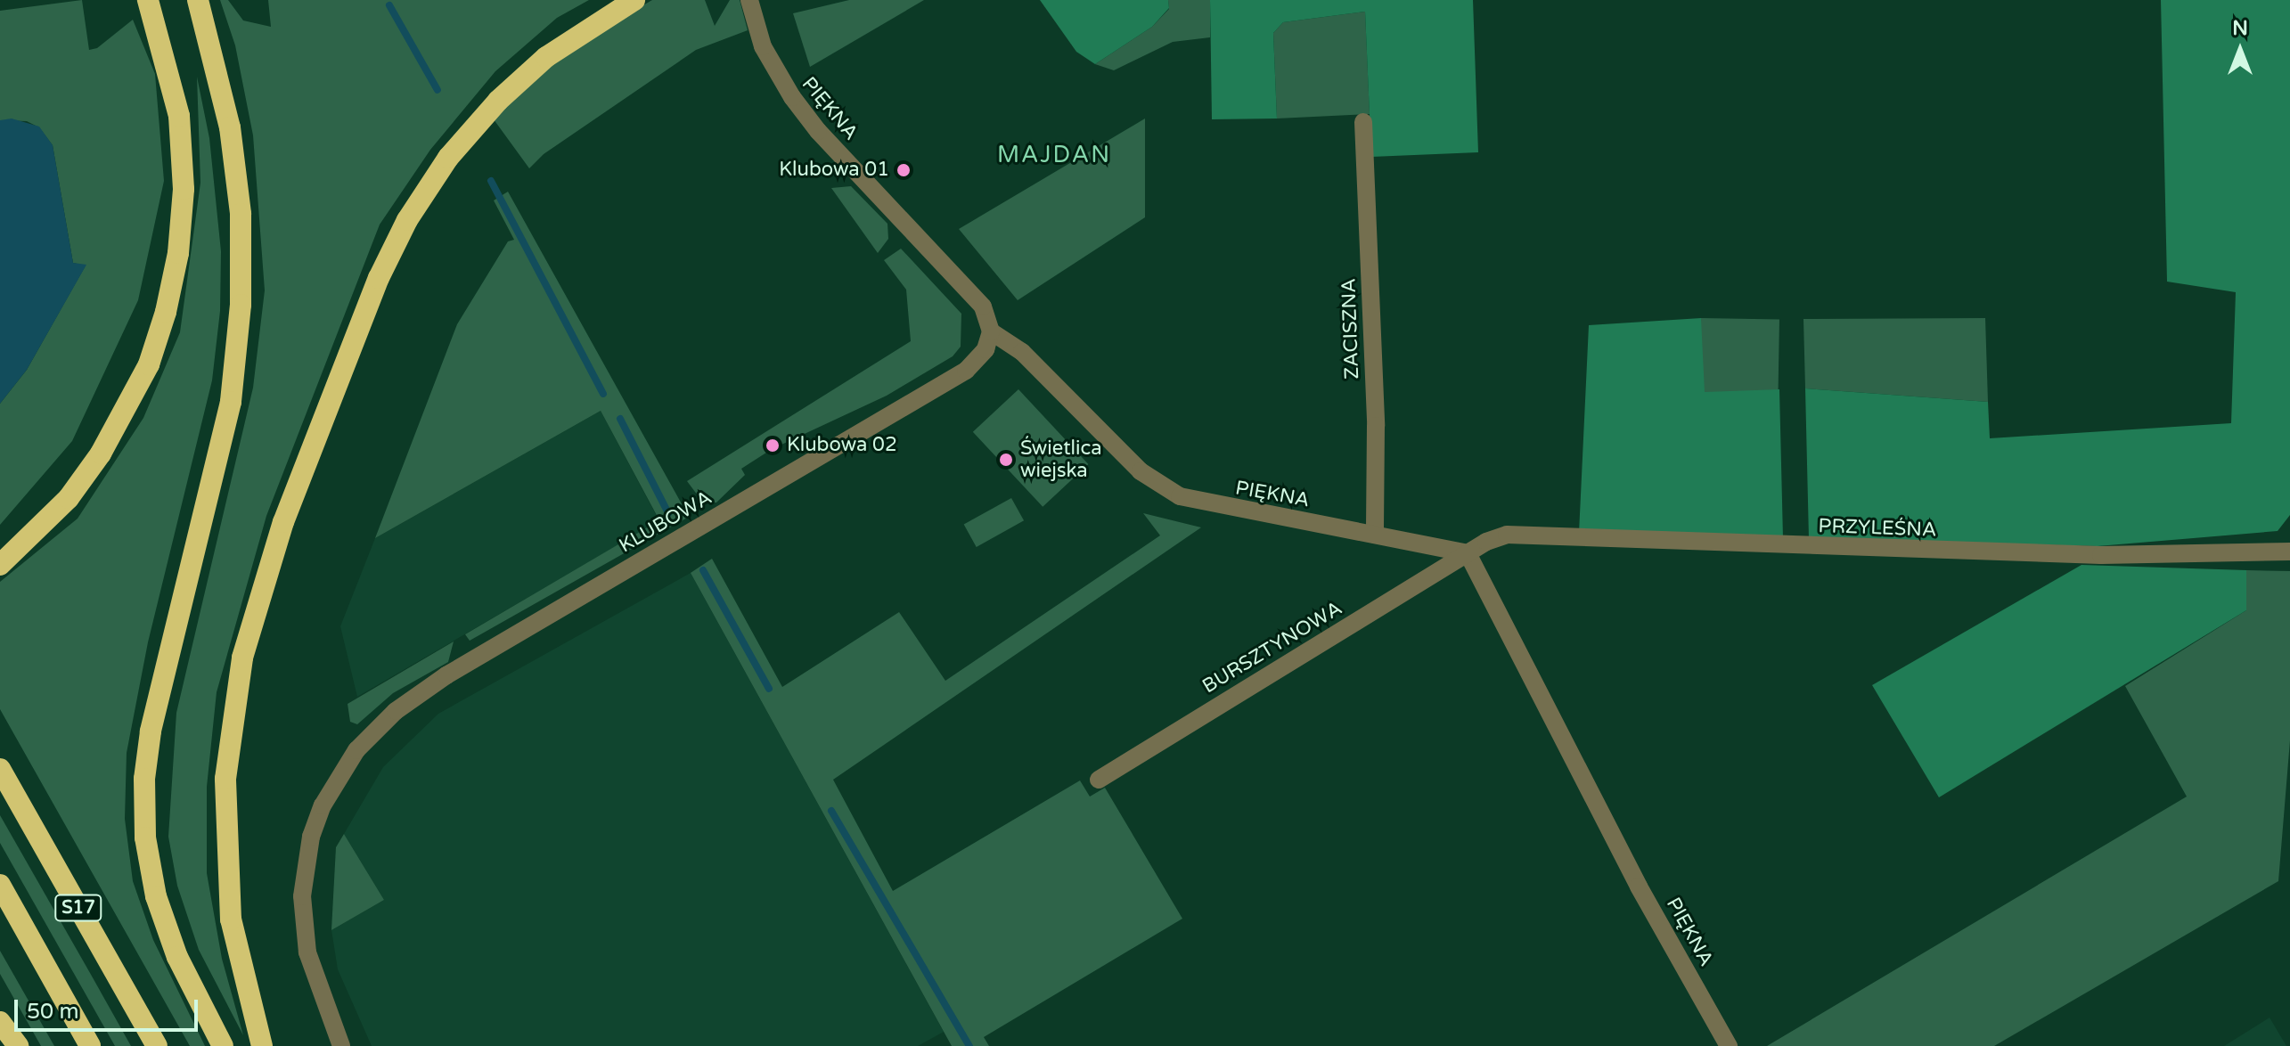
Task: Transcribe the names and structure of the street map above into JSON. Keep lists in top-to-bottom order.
{
  "streets": {
    "highway": ["S17"],
    "street": [
      "PIĘKNA",
      "ZACISZNA",
      "KLUBOWA",
      "PRZYLEŚNA",
      "BURSZTYNOWA"
    ]
  },
  "crossings": [
    ["PIĘKNA", "ZACISZNA"],
    ["PIĘKNA", "KLUBOWA"],
    ["PIĘKNA", "PRZYLEŚNA"],
    ["PIĘKNA", "BURSZTYNOWA"],
    ["PRZYLEŚNA", "BURSZTYNOWA"]
  ],
  "districts": ["MAJDAN"],
  "places": ["Klubowa 01", "Klubowa 02", "Świetlica wiejska"],
  "scale_bar": "50 m",
  "north": "top"
}
